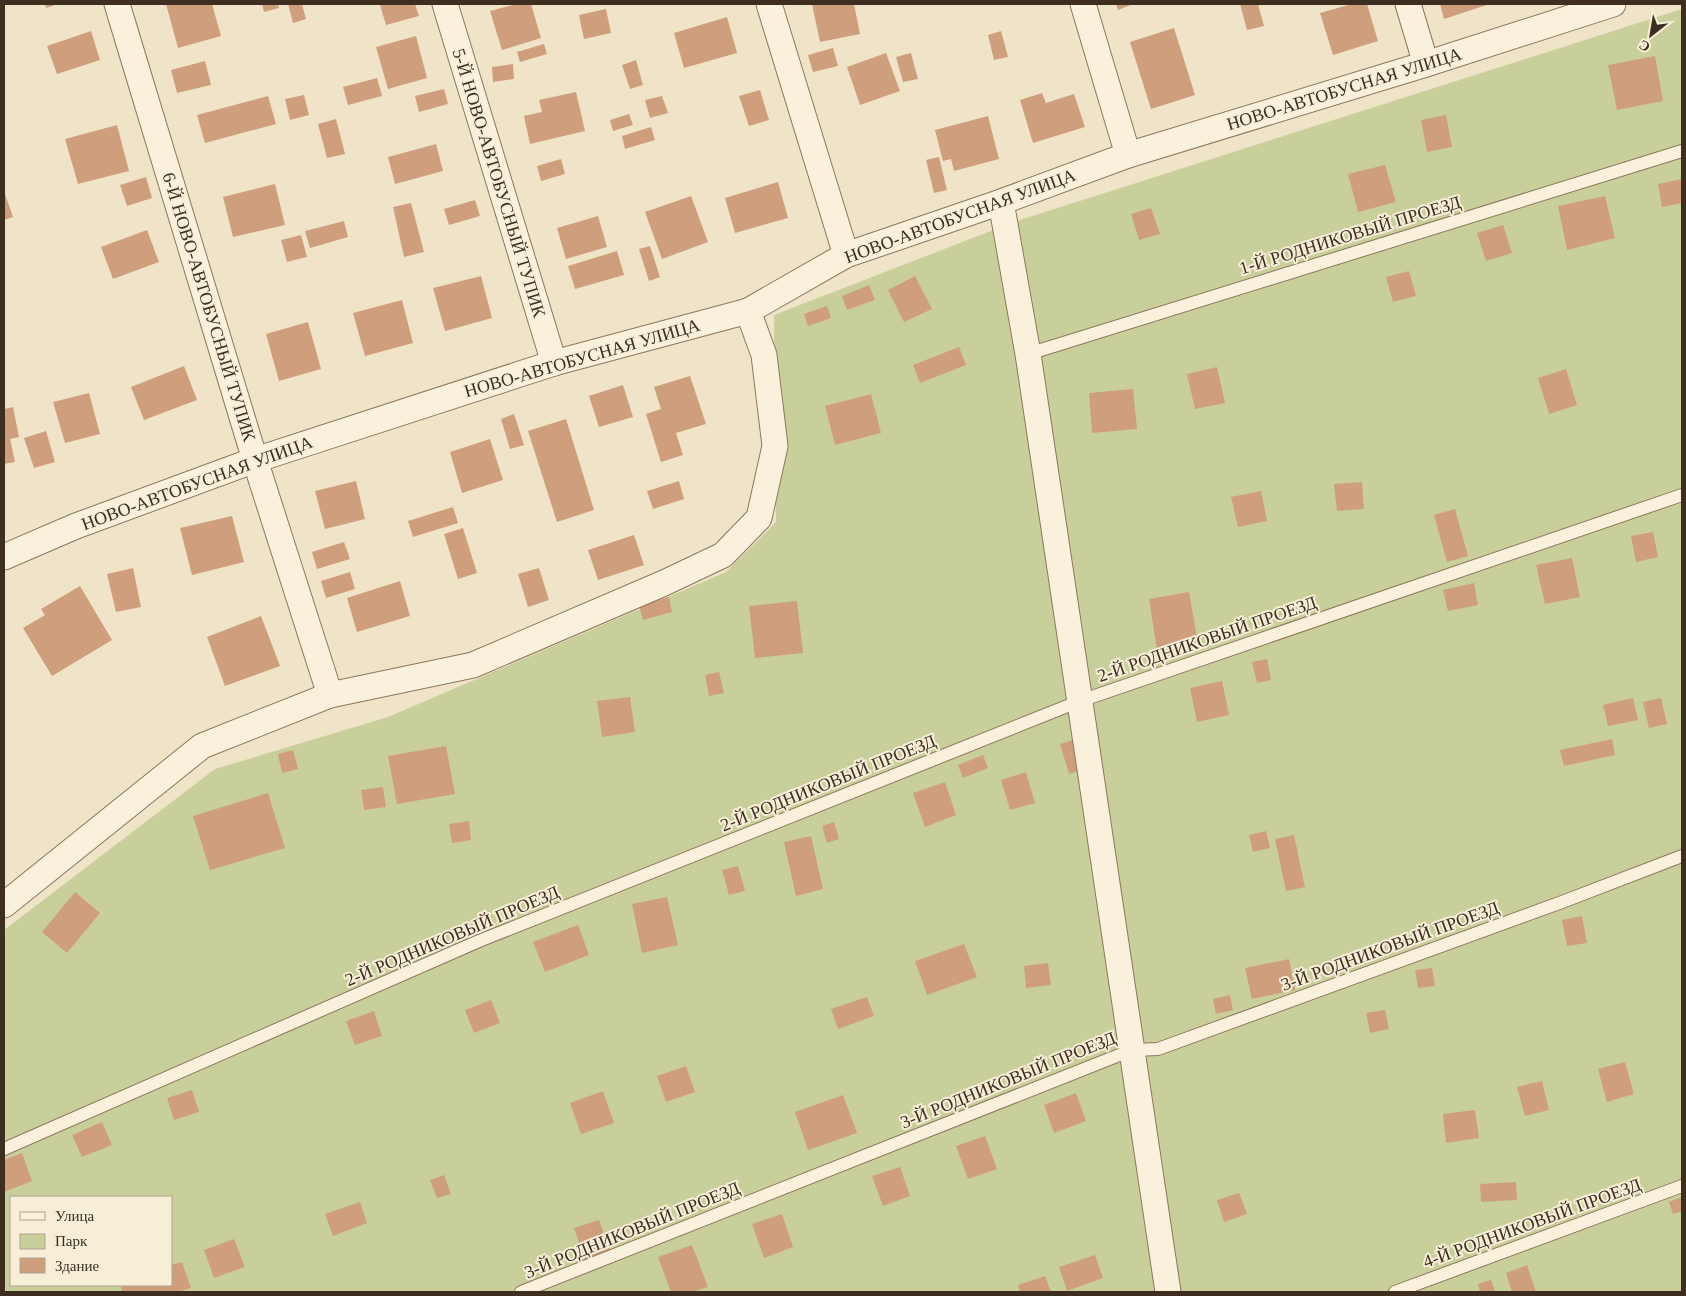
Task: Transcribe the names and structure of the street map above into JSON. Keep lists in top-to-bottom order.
{
  "streets": {
    "street": ["НОВО-АВТОБУСНАЯ УЛИЦА", "5-Й НОВО-АВТОБУСНЫЙ ТУПИК", "6-Й НОВО-АВТОБУСНЫЙ ТУПИК"],
    "lane": [
      "1-Й РОДНИКОВЫЙ ПРОЕЗД",
      "2-Й РОДНИКОВЫЙ ПРОЕЗД",
      "3-Й РОДНИКОВЫЙ ПРОЕЗД",
      "4-Й РОДНИКОВЫЙ ПРОЕЗД"
    ]
  },
  "crossings": [
    ["НОВО-АВТОБУСНАЯ УЛИЦА", "5-Й НОВО-АВТОБУСНЫЙ ТУПИК"],
    ["НОВО-АВТОБУСНАЯ УЛИЦА", "6-Й НОВО-АВТОБУСНЫЙ ТУПИК"]
  ],
  "legend": ["Улица", "Парк", "Здание"],
  "north": "bottom left"
}
